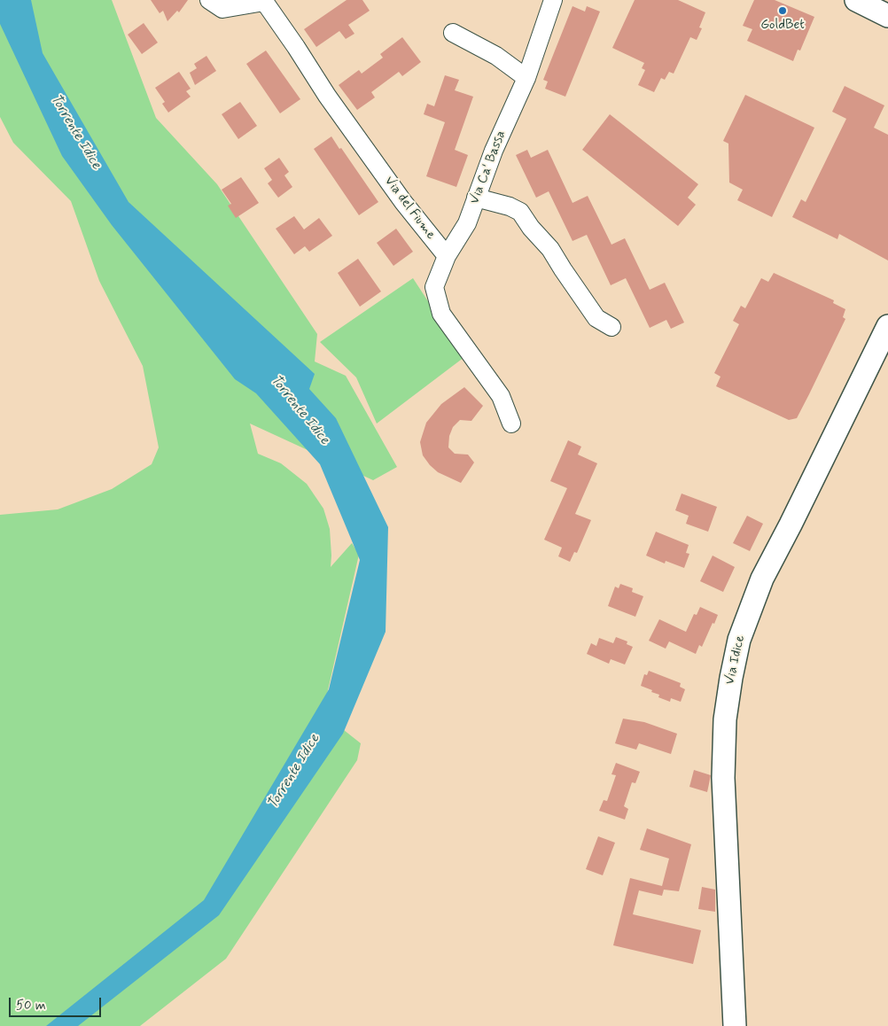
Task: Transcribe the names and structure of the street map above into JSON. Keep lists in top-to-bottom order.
{
  "streets": {
    "main road": ["Via Idice"],
    "street": ["Via Ca' Bassa", "Via del Fiume"]
  },
  "crossings": [
    ["Via Ca' Bassa", "Via del Fiume"]
  ],
  "water": ["Torrente Idice"],
  "places": ["GoldBet"],
  "scale_bar": "50 m"
}
